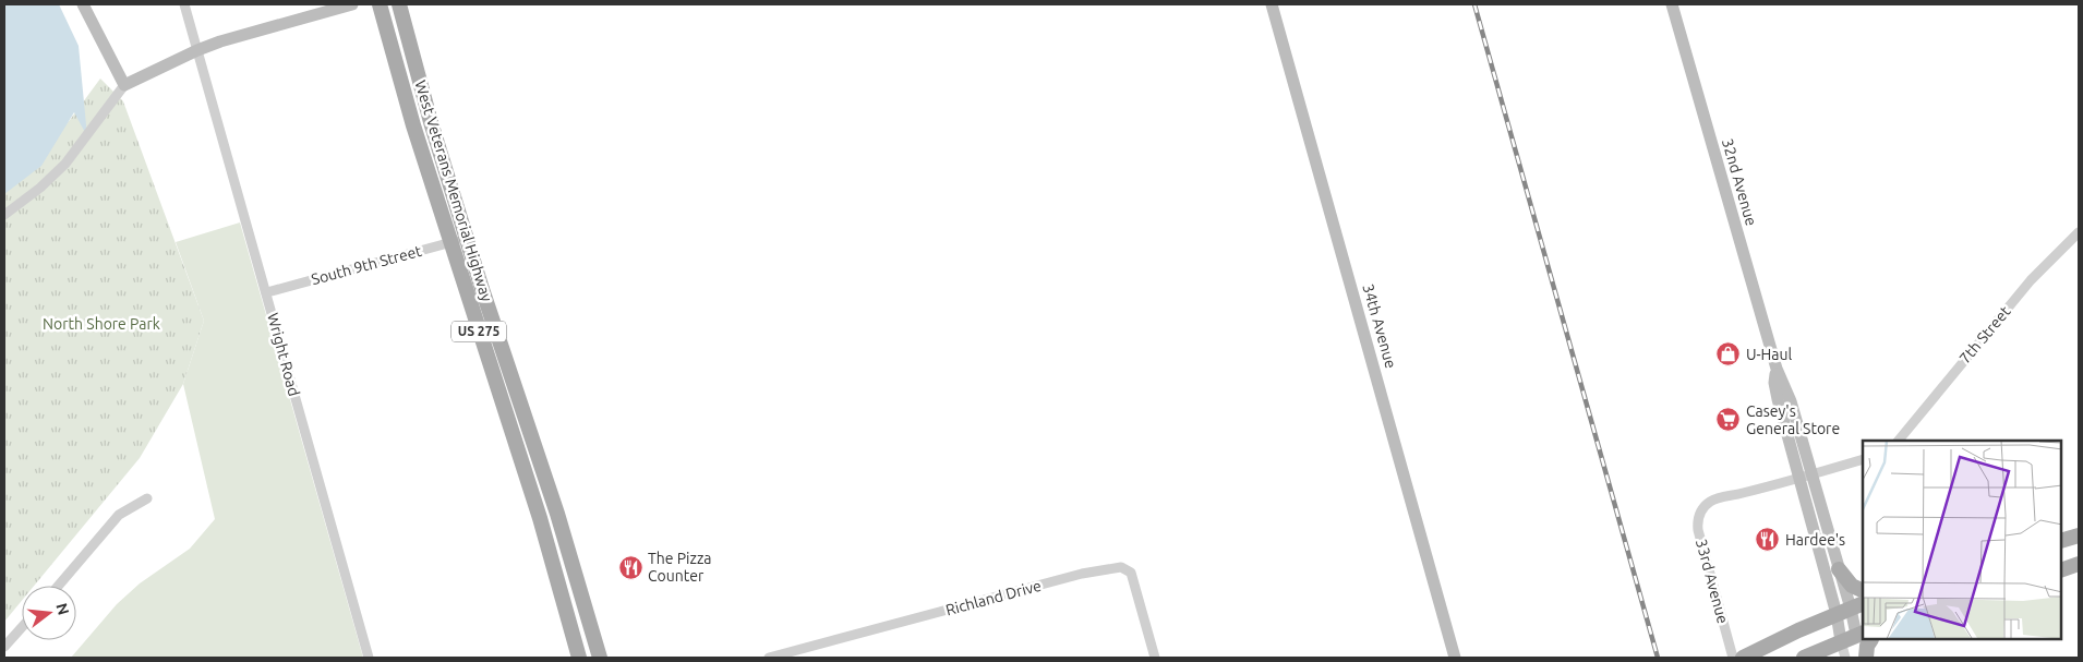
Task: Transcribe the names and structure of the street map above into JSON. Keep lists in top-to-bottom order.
{
  "streets": {
    "main road": ["West Veterans Memorial Highway", "US 275"],
    "street": [
      "32nd Avenue",
      "South 9th Street",
      "34th Avenue",
      "7th Street",
      "Wright Road",
      "33rd Avenue",
      "Richland Drive"
    ]
  },
  "crossings": [
    ["32nd Avenue", "33rd Avenue"],
    ["West Veterans Memorial Highway", "South 9th Street"],
    ["South 9th Street", "Wright Road"]
  ],
  "parks": ["North Shore Park"],
  "places": {
    "shop": ["U-Haul"],
    "supermarket": ["Casey's General Store"],
    "restaurant": ["Hardee's", "The Pizza Counter"]
  },
  "north": "right"
}
